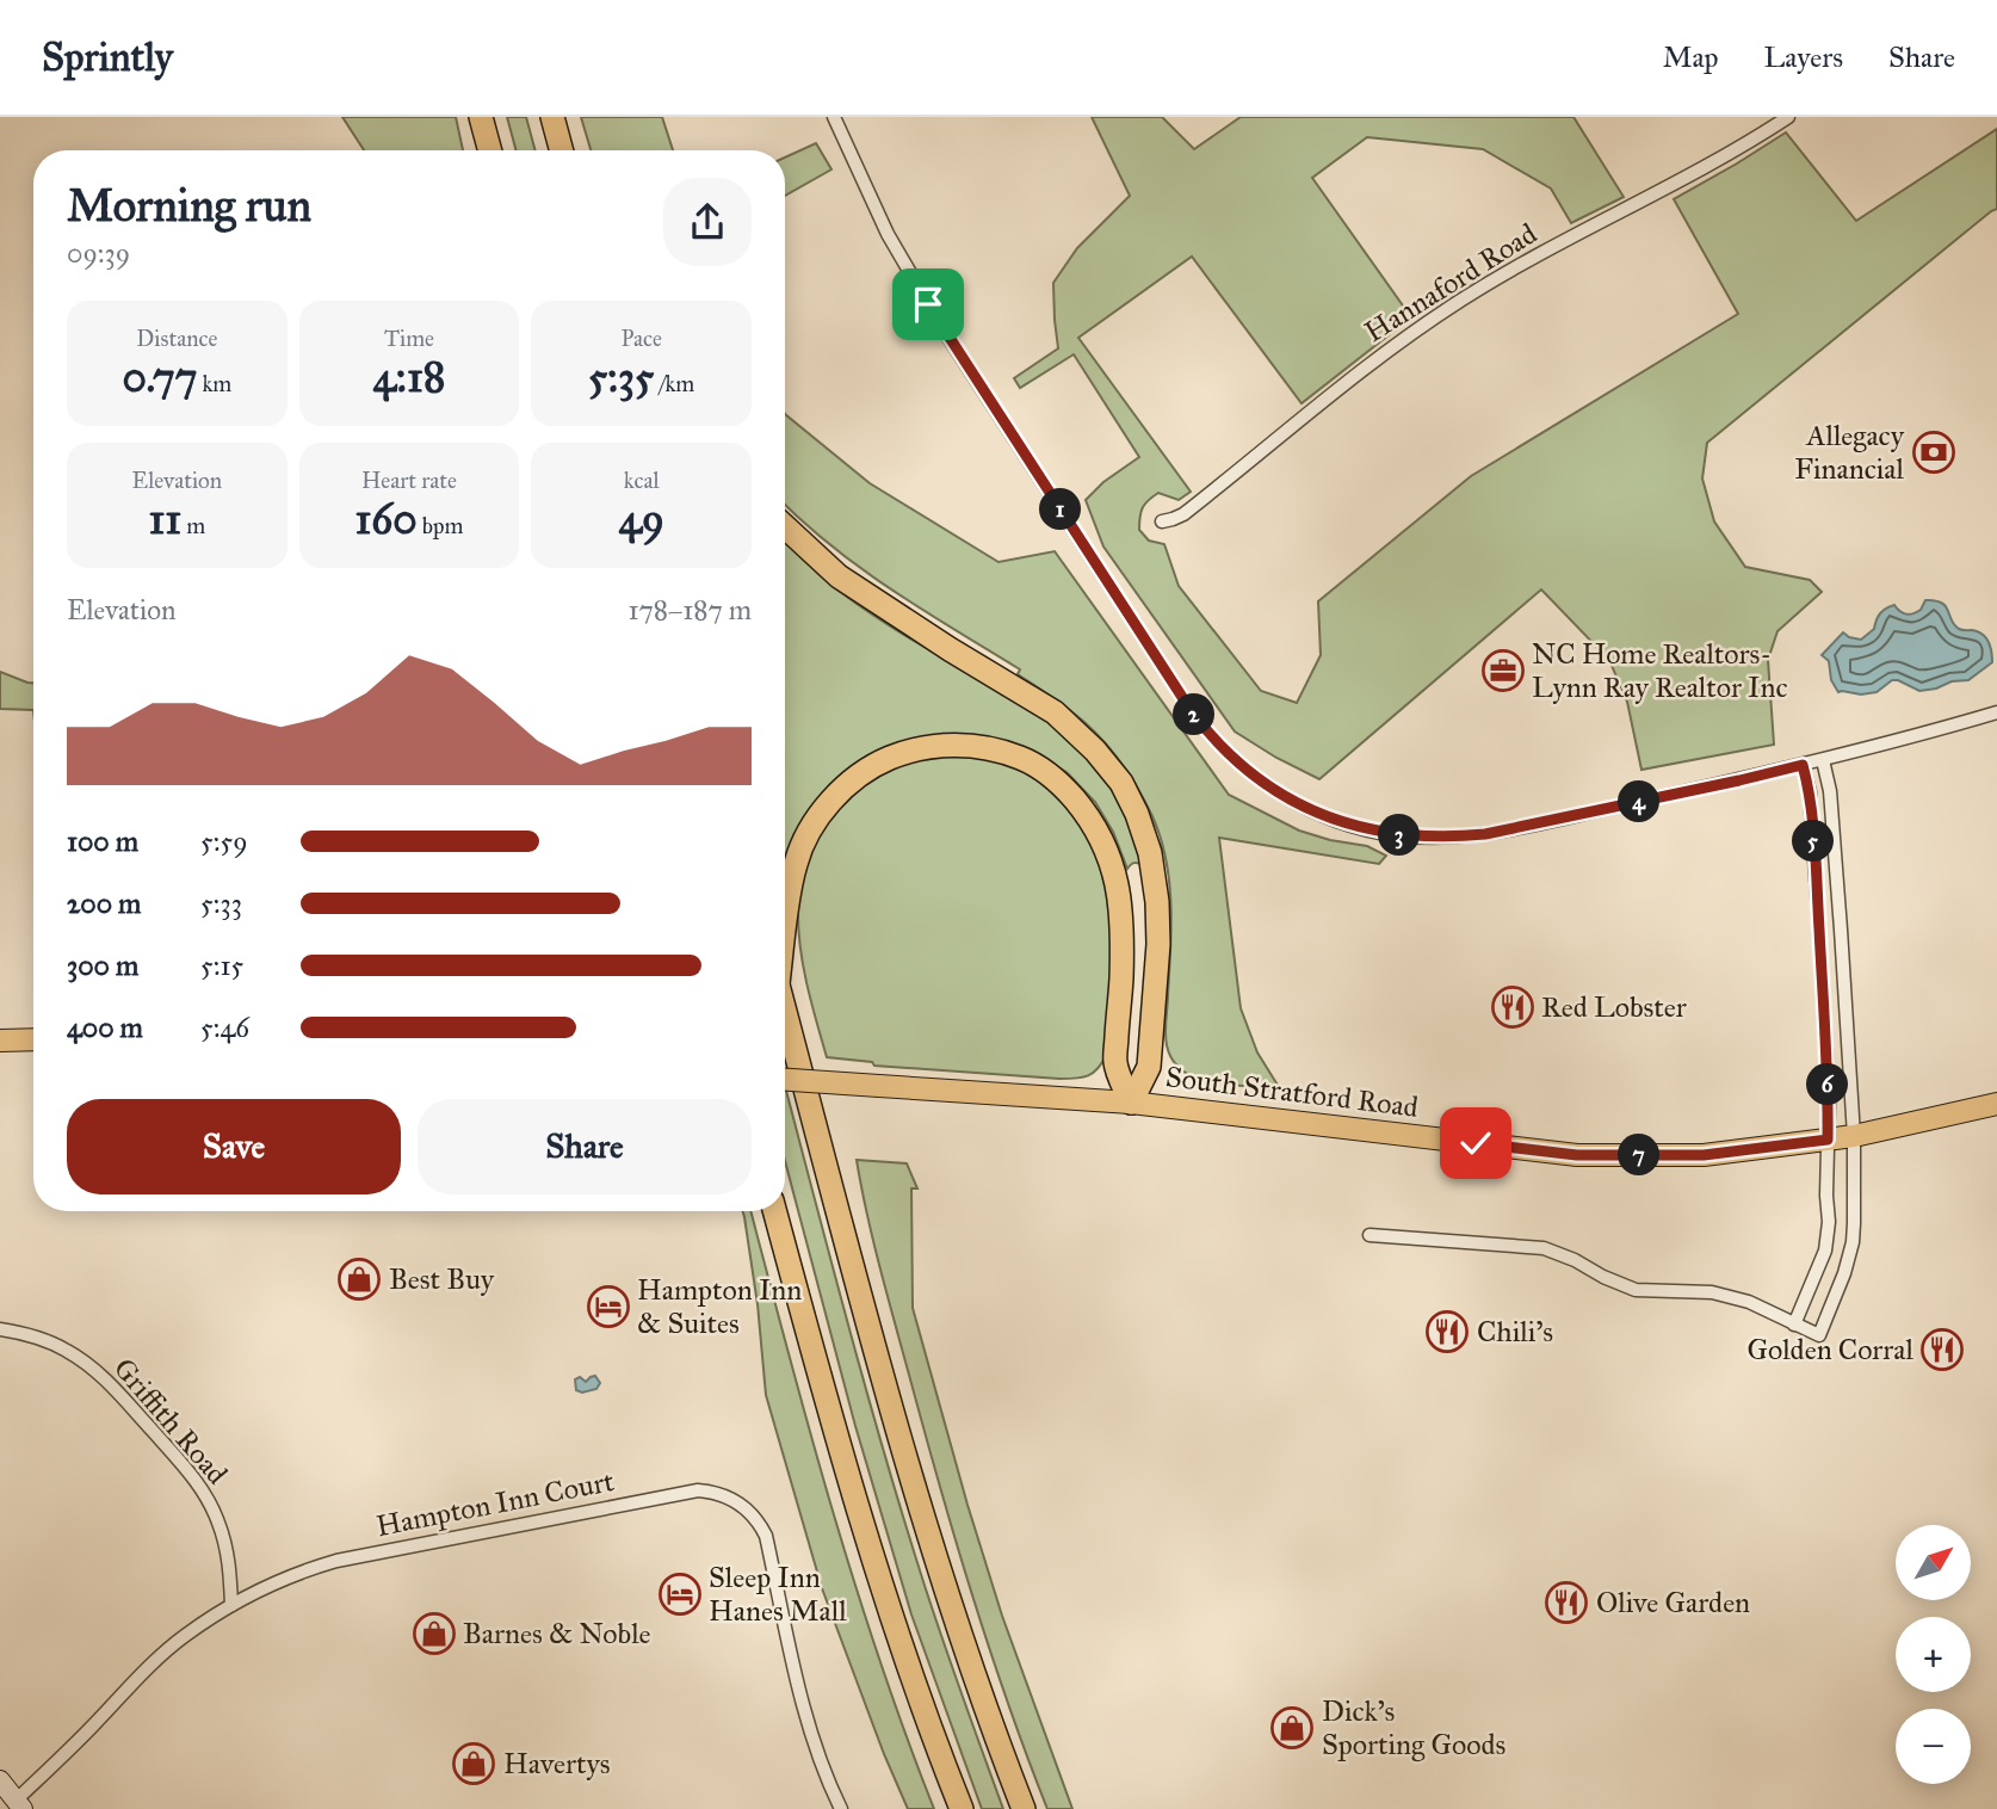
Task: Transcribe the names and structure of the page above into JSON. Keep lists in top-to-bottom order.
{
  "streets": {
    "main road": ["South Stratford Road"],
    "street": ["Hannaford Road", "Griffith Road", "Hampton Inn Court"]
  },
  "crossings": [
    ["Griffith Road", "Hampton Inn Court"]
  ],
  "places": {
    "bank": ["Allegacy Financial"],
    "office": ["NC Home Realtors- Lynn Ray Realtor Inc"],
    "restaurant": [
      "Red Lobster",
      "Chili's",
      "Golden Corral",
      "Olive Garden"
    ],
    "shop": [
      "Best Buy",
      "Barnes & Noble",
      "Dick's Sporting Goods",
      "Havertys"
    ],
    "hotel": ["Hampton Inn & Suites", "Sleep Inn Hanes Mall"]
  },
  "north": "top right",
  "page": {
    "header": "Sprintly",
    "nav": ["Map", "Layers", "Share"],
    "heading": ["Morning run", "09:39"],
    "stats": [
      ["Distance", "0.77 km"],
      ["Time", "4:18"],
      ["Pace", "5:35 /km"],
      ["Elevation", "11 m"],
      ["Heart rate", "160 bpm"],
      ["kcal", "49"]
    ],
    "pins": [
      "1",
      "2",
      "4",
      "3",
      "5",
      "6",
      "7"
    ],
    "chart": ["Elevation", "178–187 m"],
    "list": [
      {
        "name": "100 m",
        "note": "5:59"
      },
      {
        "name": "200 m",
        "note": "5:33"
      },
      {
        "name": "300 m",
        "note": "5:15"
      },
      {
        "name": "400 m",
        "note": "5:46"
      }
    ],
    "buttons": ["Save", "Share"],
    "map_buttons": ["+", "−"]
  }
}
